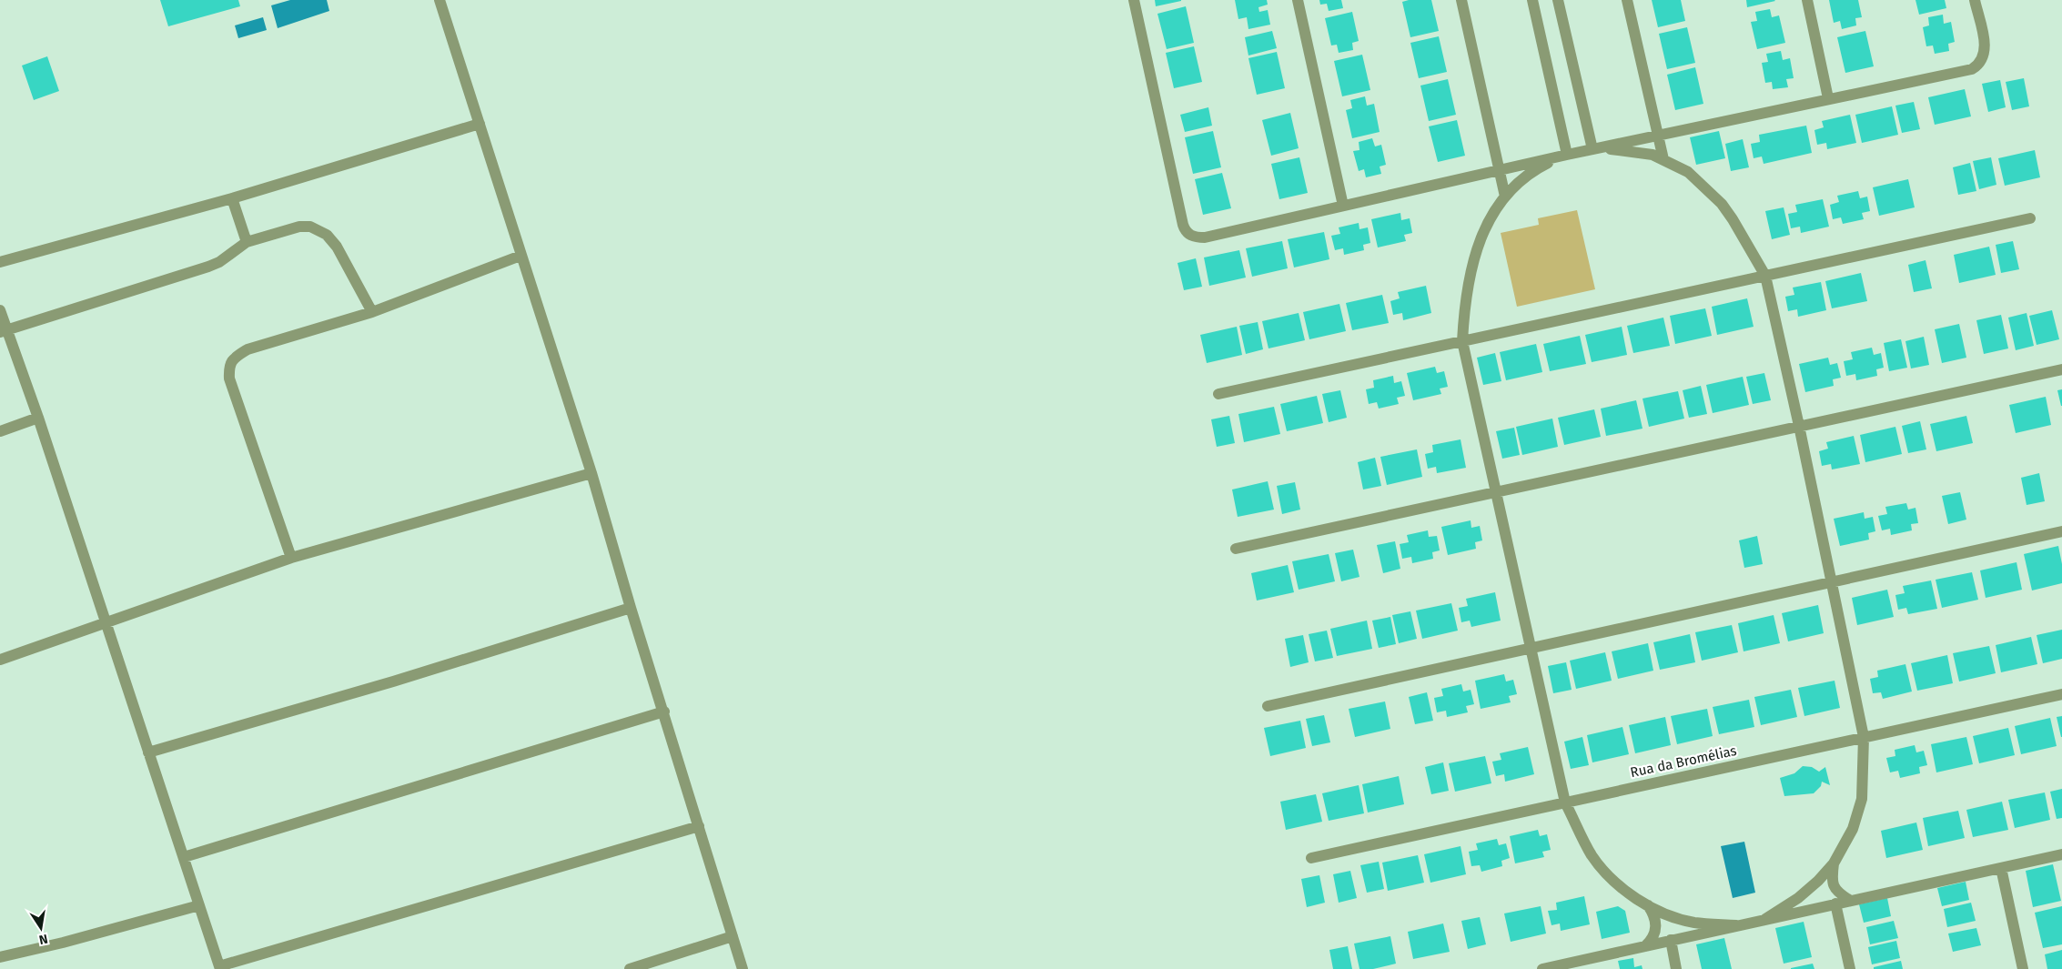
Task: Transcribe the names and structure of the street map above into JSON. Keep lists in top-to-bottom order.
{
  "streets": {
    "street": ["Rua da Bromélias"]
  },
  "north": "bottom"
}
